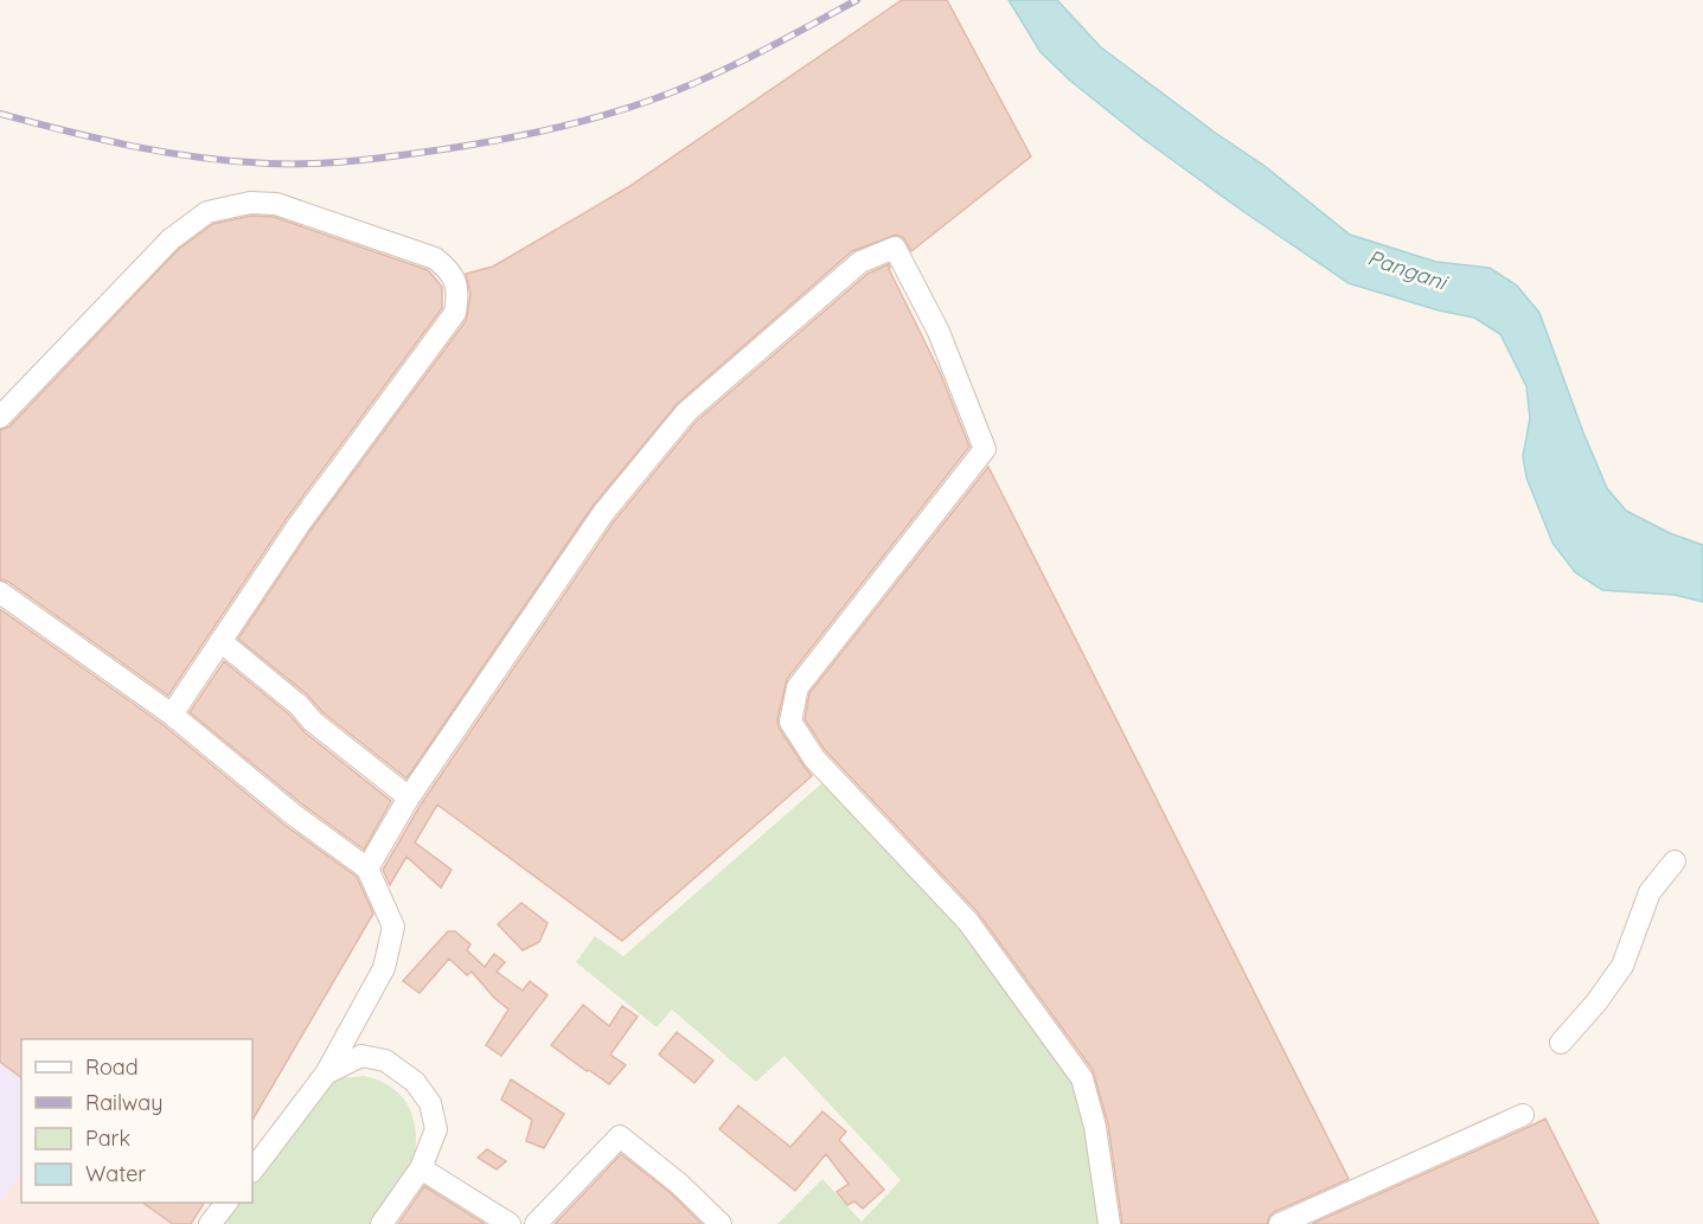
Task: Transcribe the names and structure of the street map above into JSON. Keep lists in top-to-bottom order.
{
  "water": ["Pangani"],
  "legend": [
    "Road",
    "Railway",
    "Park",
    "Water"
  ]
}
